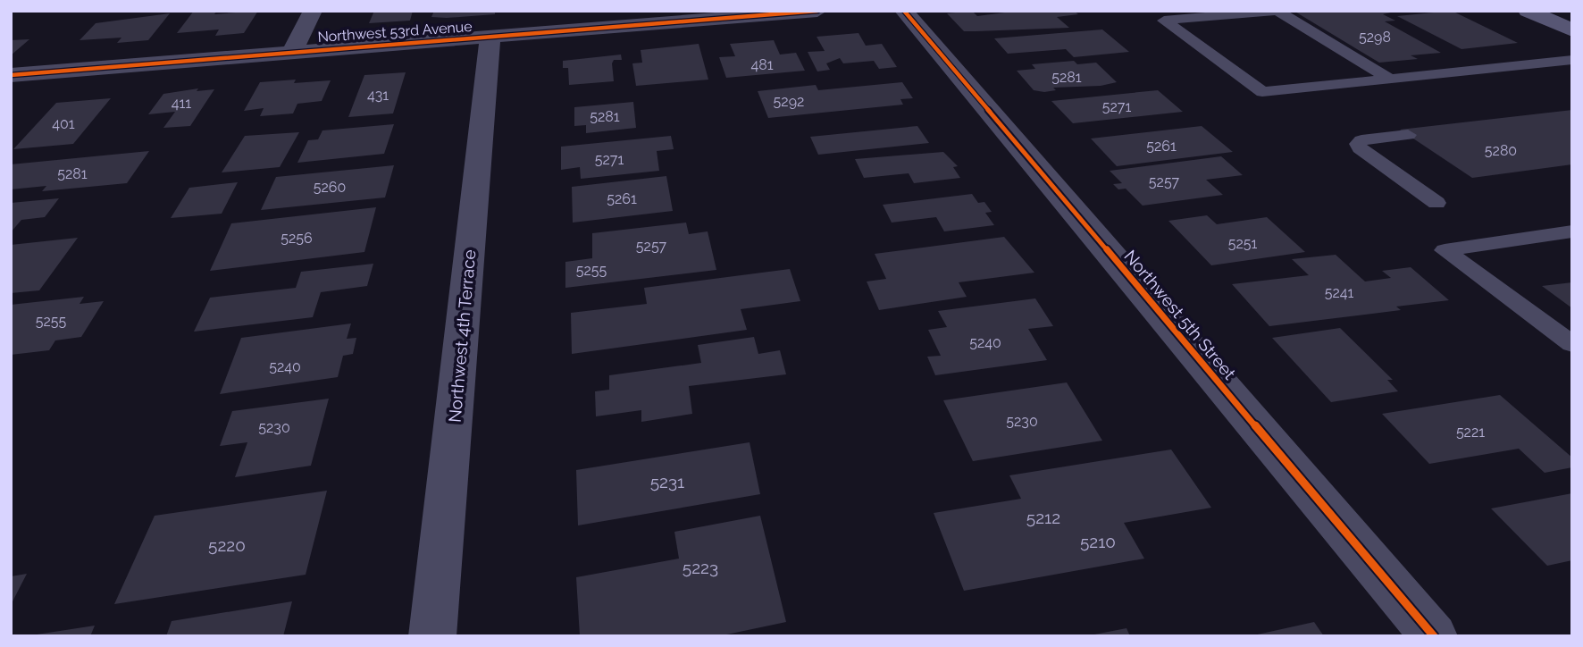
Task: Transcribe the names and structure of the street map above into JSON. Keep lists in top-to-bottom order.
{
  "streets": {
    "street": ["Northwest 53rd Avenue", "Northwest 5th Street", "Northwest 4th Terrace"]
  },
  "crossings": [
    ["Northwest 53rd Avenue", "Northwest 4th Terrace"]
  ],
  "house_numbers": [
    "5298",
    "481",
    "5281",
    "431",
    "5292",
    "411",
    "5271",
    "5281",
    "401",
    "5261",
    "5280",
    "5271",
    "5281",
    "5257",
    "5260",
    "5261",
    "5256",
    "5251",
    "5257",
    "5255",
    "5241",
    "5255",
    "5240",
    "5240",
    "5230",
    "5230",
    "5221",
    "5231",
    "5212",
    "5210",
    "5220",
    "5223"
  ]
}
